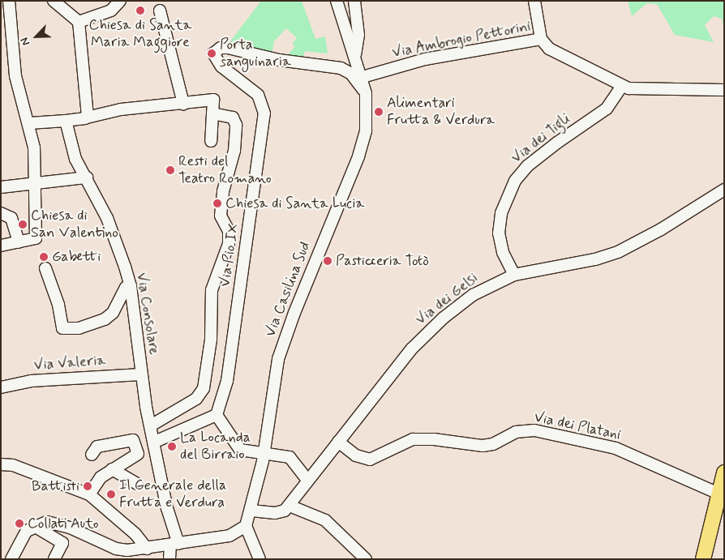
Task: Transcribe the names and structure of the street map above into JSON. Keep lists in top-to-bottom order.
{
  "streets": {
    "street": [
      "Via Ambrogio Pettorini",
      "Via dei Tigli",
      "Via Pio IX",
      "Via Casilina Sud",
      "Via dei Gelsi",
      "Via Consolare",
      "Via Valeria",
      "Via dei Platani"
    ]
  },
  "crossings": [
    ["Via Ambrogio Pettorini", "Via dei Tigli"],
    ["Via Ambrogio Pettorini", "Via Casilina Sud"],
    ["Via dei Tigli", "Via dei Gelsi"],
    ["Via Pio IX", "Via Casilina Sud"],
    ["Via dei Gelsi", "Via dei Platani"],
    ["Via Consolare", "Via Valeria"]
  ],
  "places": [
    "Chiesa di Santa Maria Maggiore",
    "Porta sanguinaria",
    "Alimentari Frutta & Verdura",
    "Resti del Teatro Romano",
    "Chiesa di Santa Lucia",
    "Chiesa di San Valentino",
    "Gabetti",
    "Pasticceria Totò",
    "La Locanda del Birraio",
    "Battisti",
    "Il Generale della Frutta e Verdura",
    "Collati Auto"
  ],
  "north": "bottom left"
}
